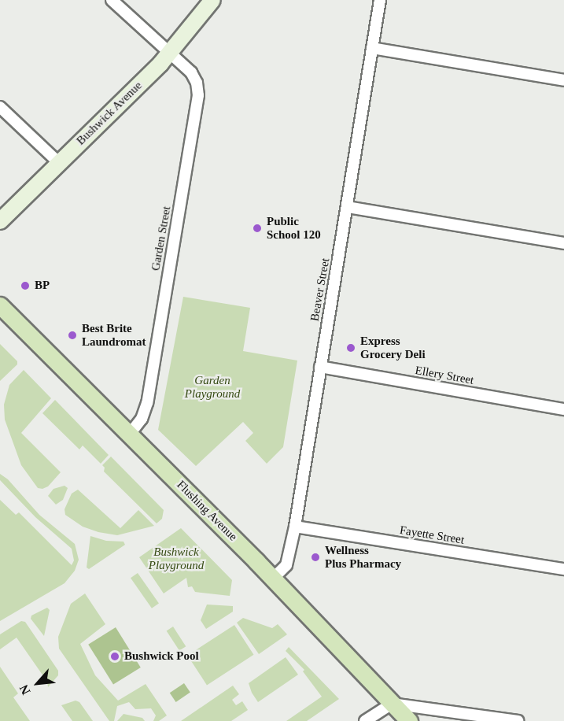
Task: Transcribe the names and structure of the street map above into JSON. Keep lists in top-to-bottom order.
{
  "streets": {
    "main road": ["Bushwick Avenue", "Flushing Avenue"],
    "street": [
      "Garden Street",
      "Beaver Street",
      "Ellery Street",
      "Fayette Street"
    ]
  },
  "crossings": [
    ["Bushwick Avenue", "Garden Street"],
    ["Garden Street", "Flushing Avenue"],
    ["Beaver Street", "Ellery Street"],
    ["Beaver Street", "Flushing Avenue"],
    ["Beaver Street", "Fayette Street"]
  ],
  "parks": ["Garden Playground", "Bushwick Playground"],
  "places": [
    "Public School 120",
    "BP",
    "Best Brite Laundromat",
    "Express Grocery Deli",
    "Wellness Plus Pharmacy",
    "Bushwick Pool"
  ],
  "north": "bottom left"
}
